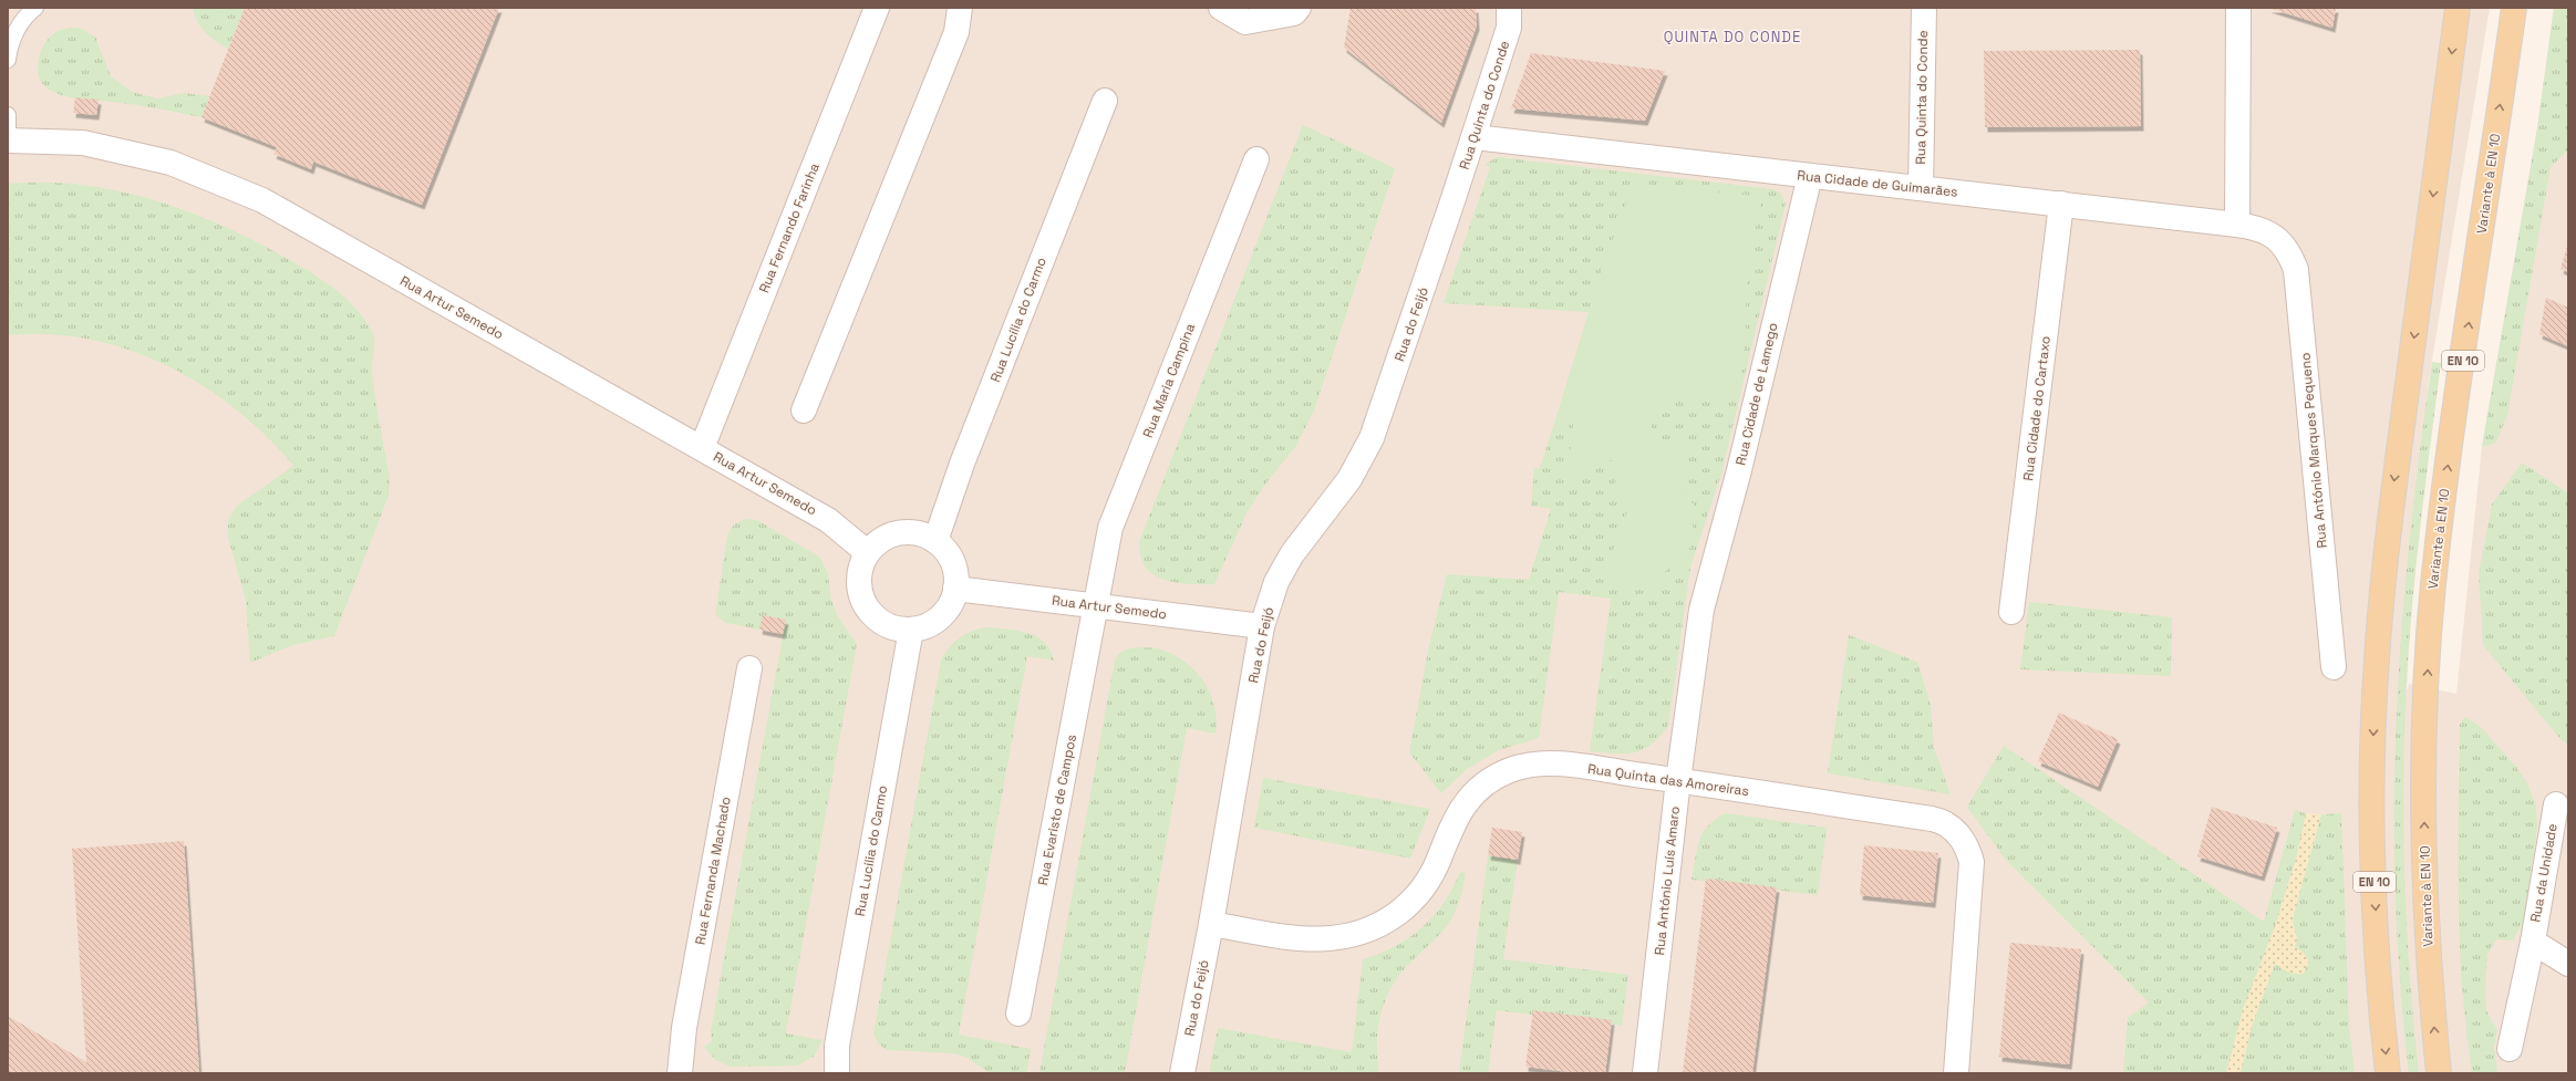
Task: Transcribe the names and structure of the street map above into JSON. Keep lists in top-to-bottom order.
{
  "streets": {
    "main road": ["Variante à EN 10", "EN 10"],
    "street": [
      "Rua Quinta do Conde",
      "Rua Cidade de Guimarães",
      "Rua Fernando Farinha",
      "Rua Artur Semedo",
      "Rua Lucília do Carmo",
      "Rua do Feijó",
      "Rua Maria Campina",
      "Rua Cidade de Lamego",
      "Rua Cidade do Cartaxo",
      "Rua António Marques Pequeno",
      "Rua Quinta das Amoreiras",
      "Rua Evaristo de Campos",
      "Rua Fernanda Machado",
      "Rua da Unidade",
      "Rua António Luís Amaro"
    ]
  },
  "crossings": [
    ["Rua Quinta do Conde", "Rua Cidade de Guimarães"],
    ["Rua Quinta do Conde", "Rua do Feijó"],
    ["Rua Cidade de Guimarães", "Rua Cidade de Lamego"],
    ["Rua Cidade de Guimarães", "Rua Cidade do Cartaxo"],
    ["Rua Cidade de Guimarães", "Rua António Marques Pequeno"],
    ["Rua Fernando Farinha", "Rua Artur Semedo"],
    ["Rua Artur Semedo", "Rua Lucília do Carmo"],
    ["Rua Artur Semedo", "Rua do Feijó"],
    ["Rua Artur Semedo", "Rua Maria Campina"],
    ["Rua Artur Semedo", "Rua Evaristo de Campos"],
    ["Rua do Feijó", "Rua Quinta das Amoreiras"],
    ["Rua Maria Campina", "Rua Evaristo de Campos"],
    ["Rua Cidade de Lamego", "Rua António Luís Amaro"],
    ["Rua Quinta das Amoreiras", "Rua António Luís Amaro"]
  ],
  "districts": ["QUINTA DO CONDE"]
}
